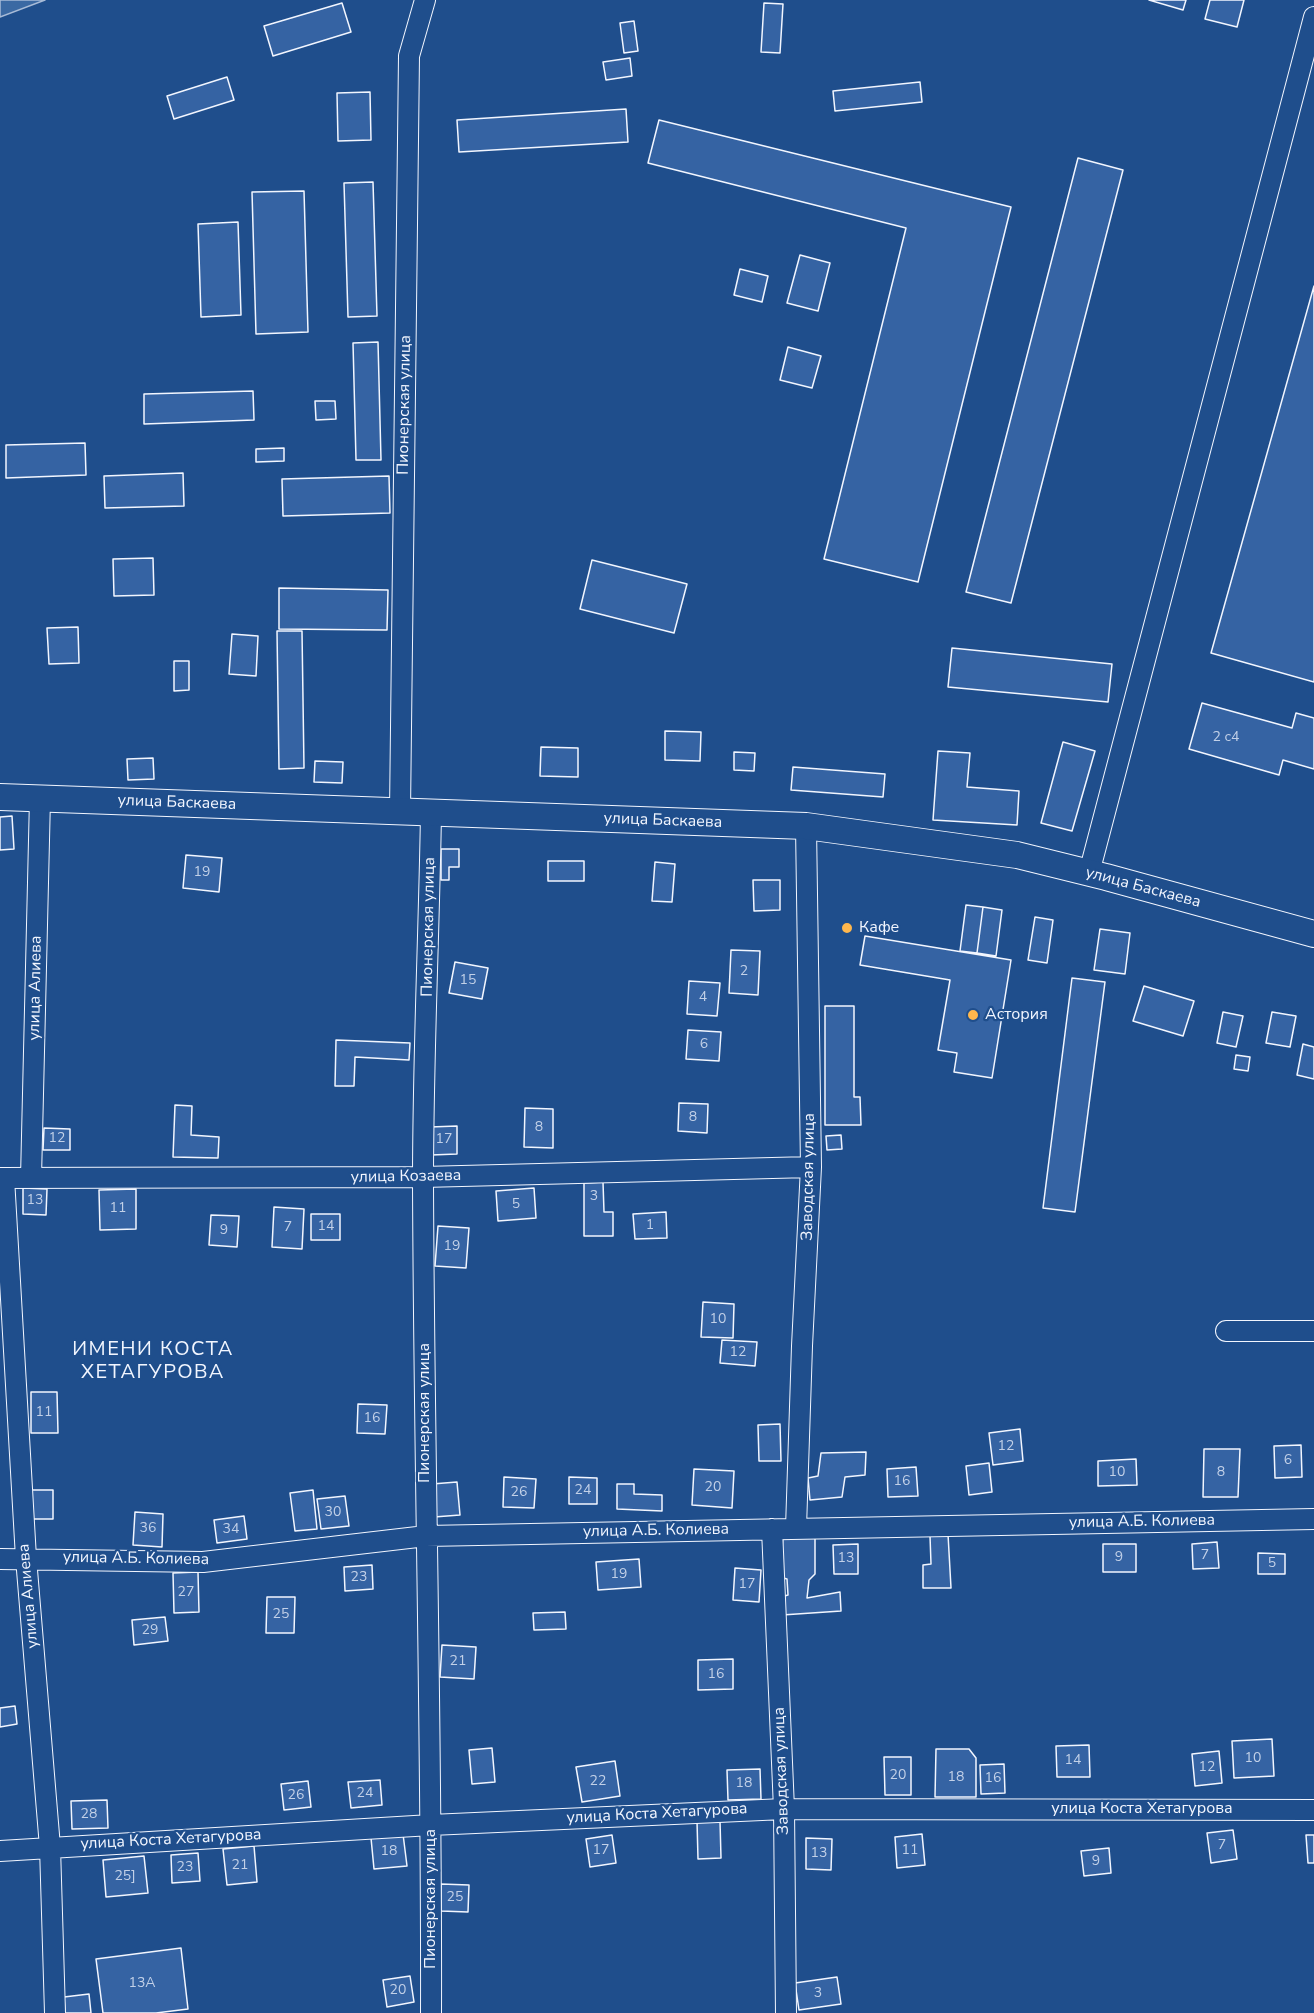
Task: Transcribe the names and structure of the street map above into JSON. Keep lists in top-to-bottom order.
{
  "streets": {
    "main road": ["улица Баскаева"],
    "street": [
      "Пионерская улица",
      "улица Алиева",
      "улица Козаева",
      "Заводская улица",
      "улица А.Б. Колиева",
      "улица Коста Хетагурова"
    ]
  },
  "crossings": [
    ["Пионерская улица", "улица Баскаева"],
    ["Пионерская улица", "улица Козаева"],
    ["Пионерская улица", "улица А.Б. Колиева"],
    ["Пионерская улица", "улица Коста Хетагурова"],
    ["улица Баскаева", "улица Алиева"],
    ["улица Баскаева", "Заводская улица"],
    ["улица Алиева", "улица Козаева"],
    ["улица Алиева", "улица А.Б. Колиева"],
    ["улица Алиева", "улица Коста Хетагурова"],
    ["улица Козаева", "Заводская улица"],
    ["Заводская улица", "улица А.Б. Колиева"],
    ["Заводская улица", "улица Коста Хетагурова"]
  ],
  "districts": ["ИМЕНИ КОСТА ХЕТАГУРОВА"],
  "places": ["Кафе", "Астория"],
  "house_numbers": [
    "2 с4",
    "19",
    "2",
    "15",
    "4",
    "6",
    "8",
    "8",
    "12",
    "17",
    "3",
    "13",
    "5",
    "11",
    "1",
    "14",
    "7",
    "9",
    "19",
    "10",
    "12",
    "11",
    "16",
    "12",
    "6",
    "10",
    "8",
    "16",
    "20",
    "24",
    "26",
    "30",
    "36",
    "34",
    "7",
    "9",
    "13",
    "5",
    "19",
    "23",
    "17",
    "27",
    "25",
    "29",
    "21",
    "16",
    "10",
    "14",
    "12",
    "20",
    "18",
    "16",
    "22",
    "18",
    "24",
    "26",
    "28",
    "7",
    "17",
    "11",
    "18",
    "13",
    "9",
    "21",
    "23",
    "25]",
    "25",
    "13А",
    "20",
    "3"
  ]
}
